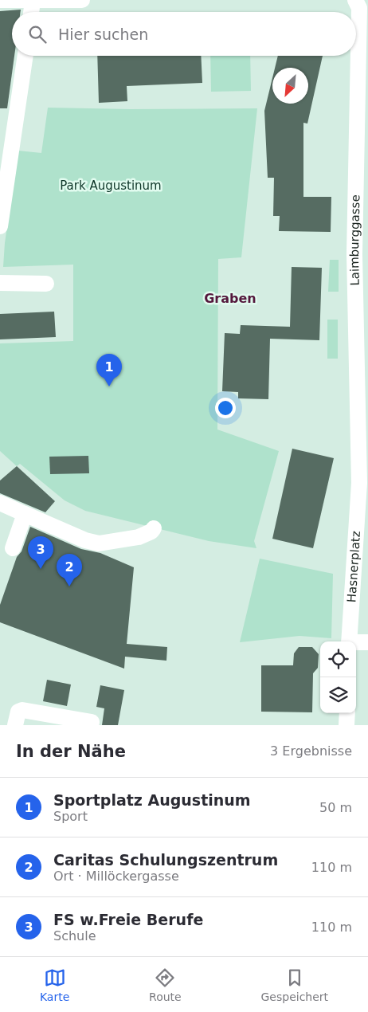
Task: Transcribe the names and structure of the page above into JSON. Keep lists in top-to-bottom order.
{
  "streets": {
    "street": ["Laimburggasse", "Hasnerplatz"]
  },
  "crossings": [
    ["Laimburggasse", "Hasnerplatz"]
  ],
  "districts": ["Graben"],
  "parks": ["Park Augustinum"],
  "north": "bottom left",
  "page": {
    "search": "Hier suchen",
    "pins": ["1", "3", "2"],
    "heading": ["In der Nähe", "3 Ergebnisse"],
    "list": [
      {
        "mark": "1",
        "name": "Sportplatz Augustinum",
        "note": "Sport",
        "value": "50 m"
      },
      {
        "mark": "2",
        "name": "Caritas Schulungszentrum",
        "note": "Ort · Millöckergasse",
        "value": "110 m"
      },
      {
        "mark": "3",
        "name": "FS w.Freie Berufe",
        "note": "Schule",
        "value": "110 m"
      }
    ],
    "nav": ["Karte", "Route", "Gespeichert"]
  }
}
